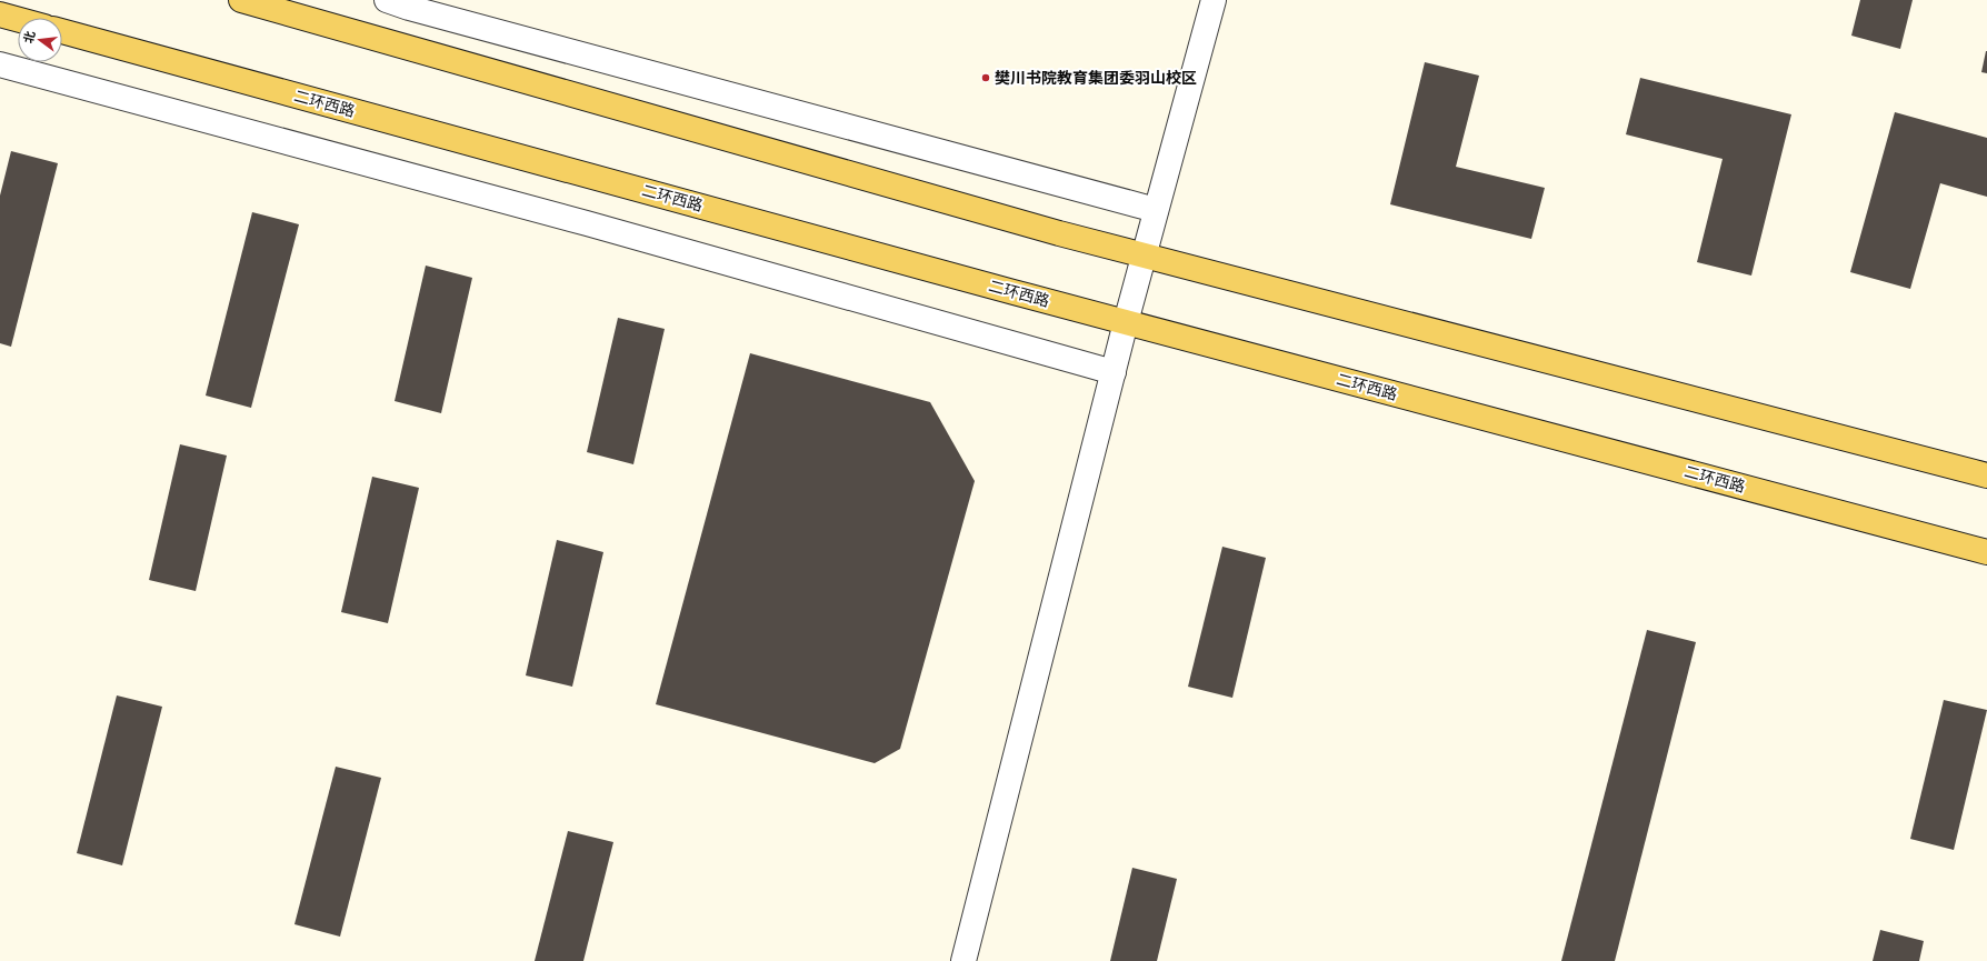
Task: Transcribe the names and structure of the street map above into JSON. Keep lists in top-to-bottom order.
{
  "streets": {
    "main road": ["二环西路"]
  },
  "places": ["樊川书院教育集团委羽山校区"],
  "north": "left"
}
